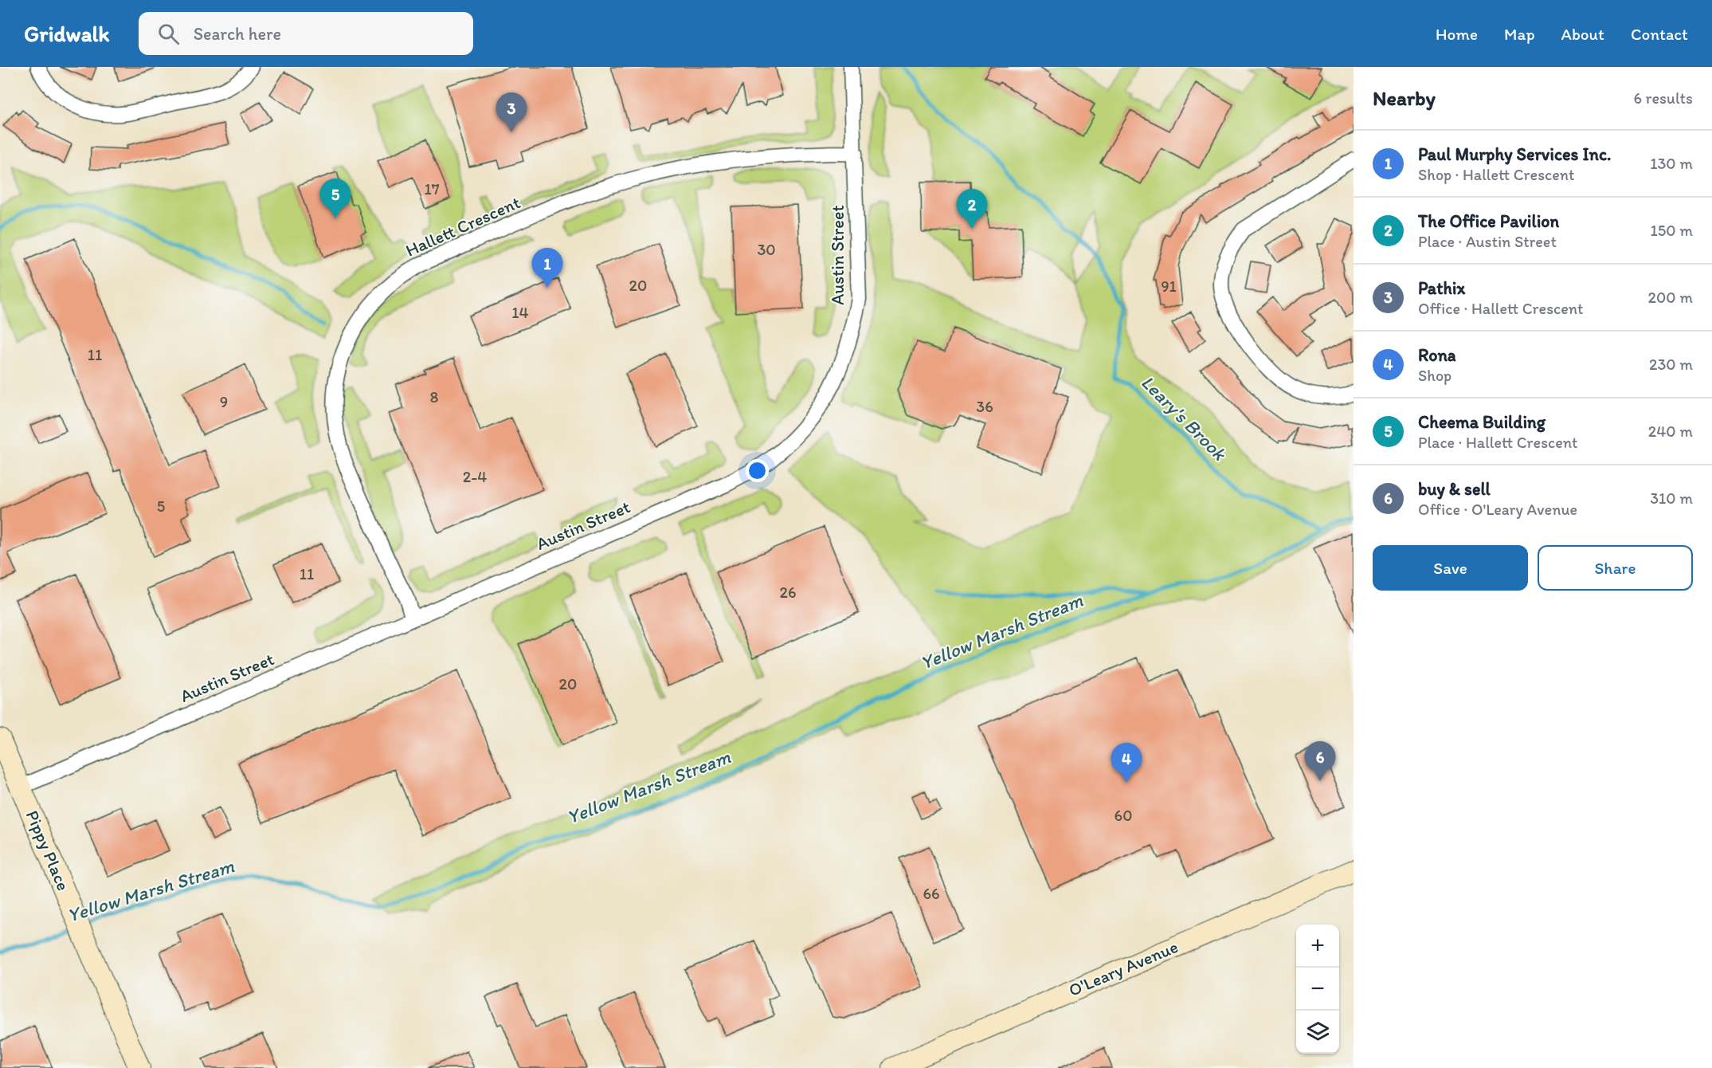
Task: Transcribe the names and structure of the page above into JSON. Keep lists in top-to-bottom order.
{
  "streets": {
    "street": [
      "Hallett Crescent",
      "Austin Street",
      "Pippy Place",
      "O'Leary Avenue"
    ]
  },
  "crossings": [
    ["Hallett Crescent", "Austin Street"],
    ["Austin Street", "Pippy Place"]
  ],
  "water": ["Leary's Brook", "Yellow Marsh Stream"],
  "house_numbers": [
    "17",
    "30",
    "20",
    "91",
    "14",
    "11",
    "8",
    "9",
    "36",
    "2-4",
    "5",
    "11",
    "26",
    "20",
    "60",
    "66"
  ],
  "page": {
    "header": "Gridwalk",
    "search": "Search here",
    "nav": [
      "Home",
      "Map",
      "About",
      "Contact"
    ],
    "heading": ["Nearby", "6 results"],
    "pins": [
      "3",
      "5",
      "2",
      "1",
      "6",
      "4"
    ],
    "list": [
      {
        "mark": "1",
        "name": "Paul Murphy Services Inc.",
        "note": "Shop · Hallett Crescent",
        "value": "130 m"
      },
      {
        "mark": "2",
        "name": "The Office Pavilion",
        "note": "Place · Austin Street",
        "value": "150 m"
      },
      {
        "mark": "3",
        "name": "Pathix",
        "note": "Office · Hallett Crescent",
        "value": "200 m"
      },
      {
        "mark": "4",
        "name": "Rona",
        "note": "Shop",
        "value": "230 m"
      },
      {
        "mark": "5",
        "name": "Cheema Building",
        "note": "Place · Hallett Crescent",
        "value": "240 m"
      },
      {
        "mark": "6",
        "name": "buy & sell",
        "note": "Office · O'Leary Avenue",
        "value": "310 m"
      }
    ],
    "buttons": ["Save", "Share"],
    "map_buttons": ["+", "−"]
  }
}
